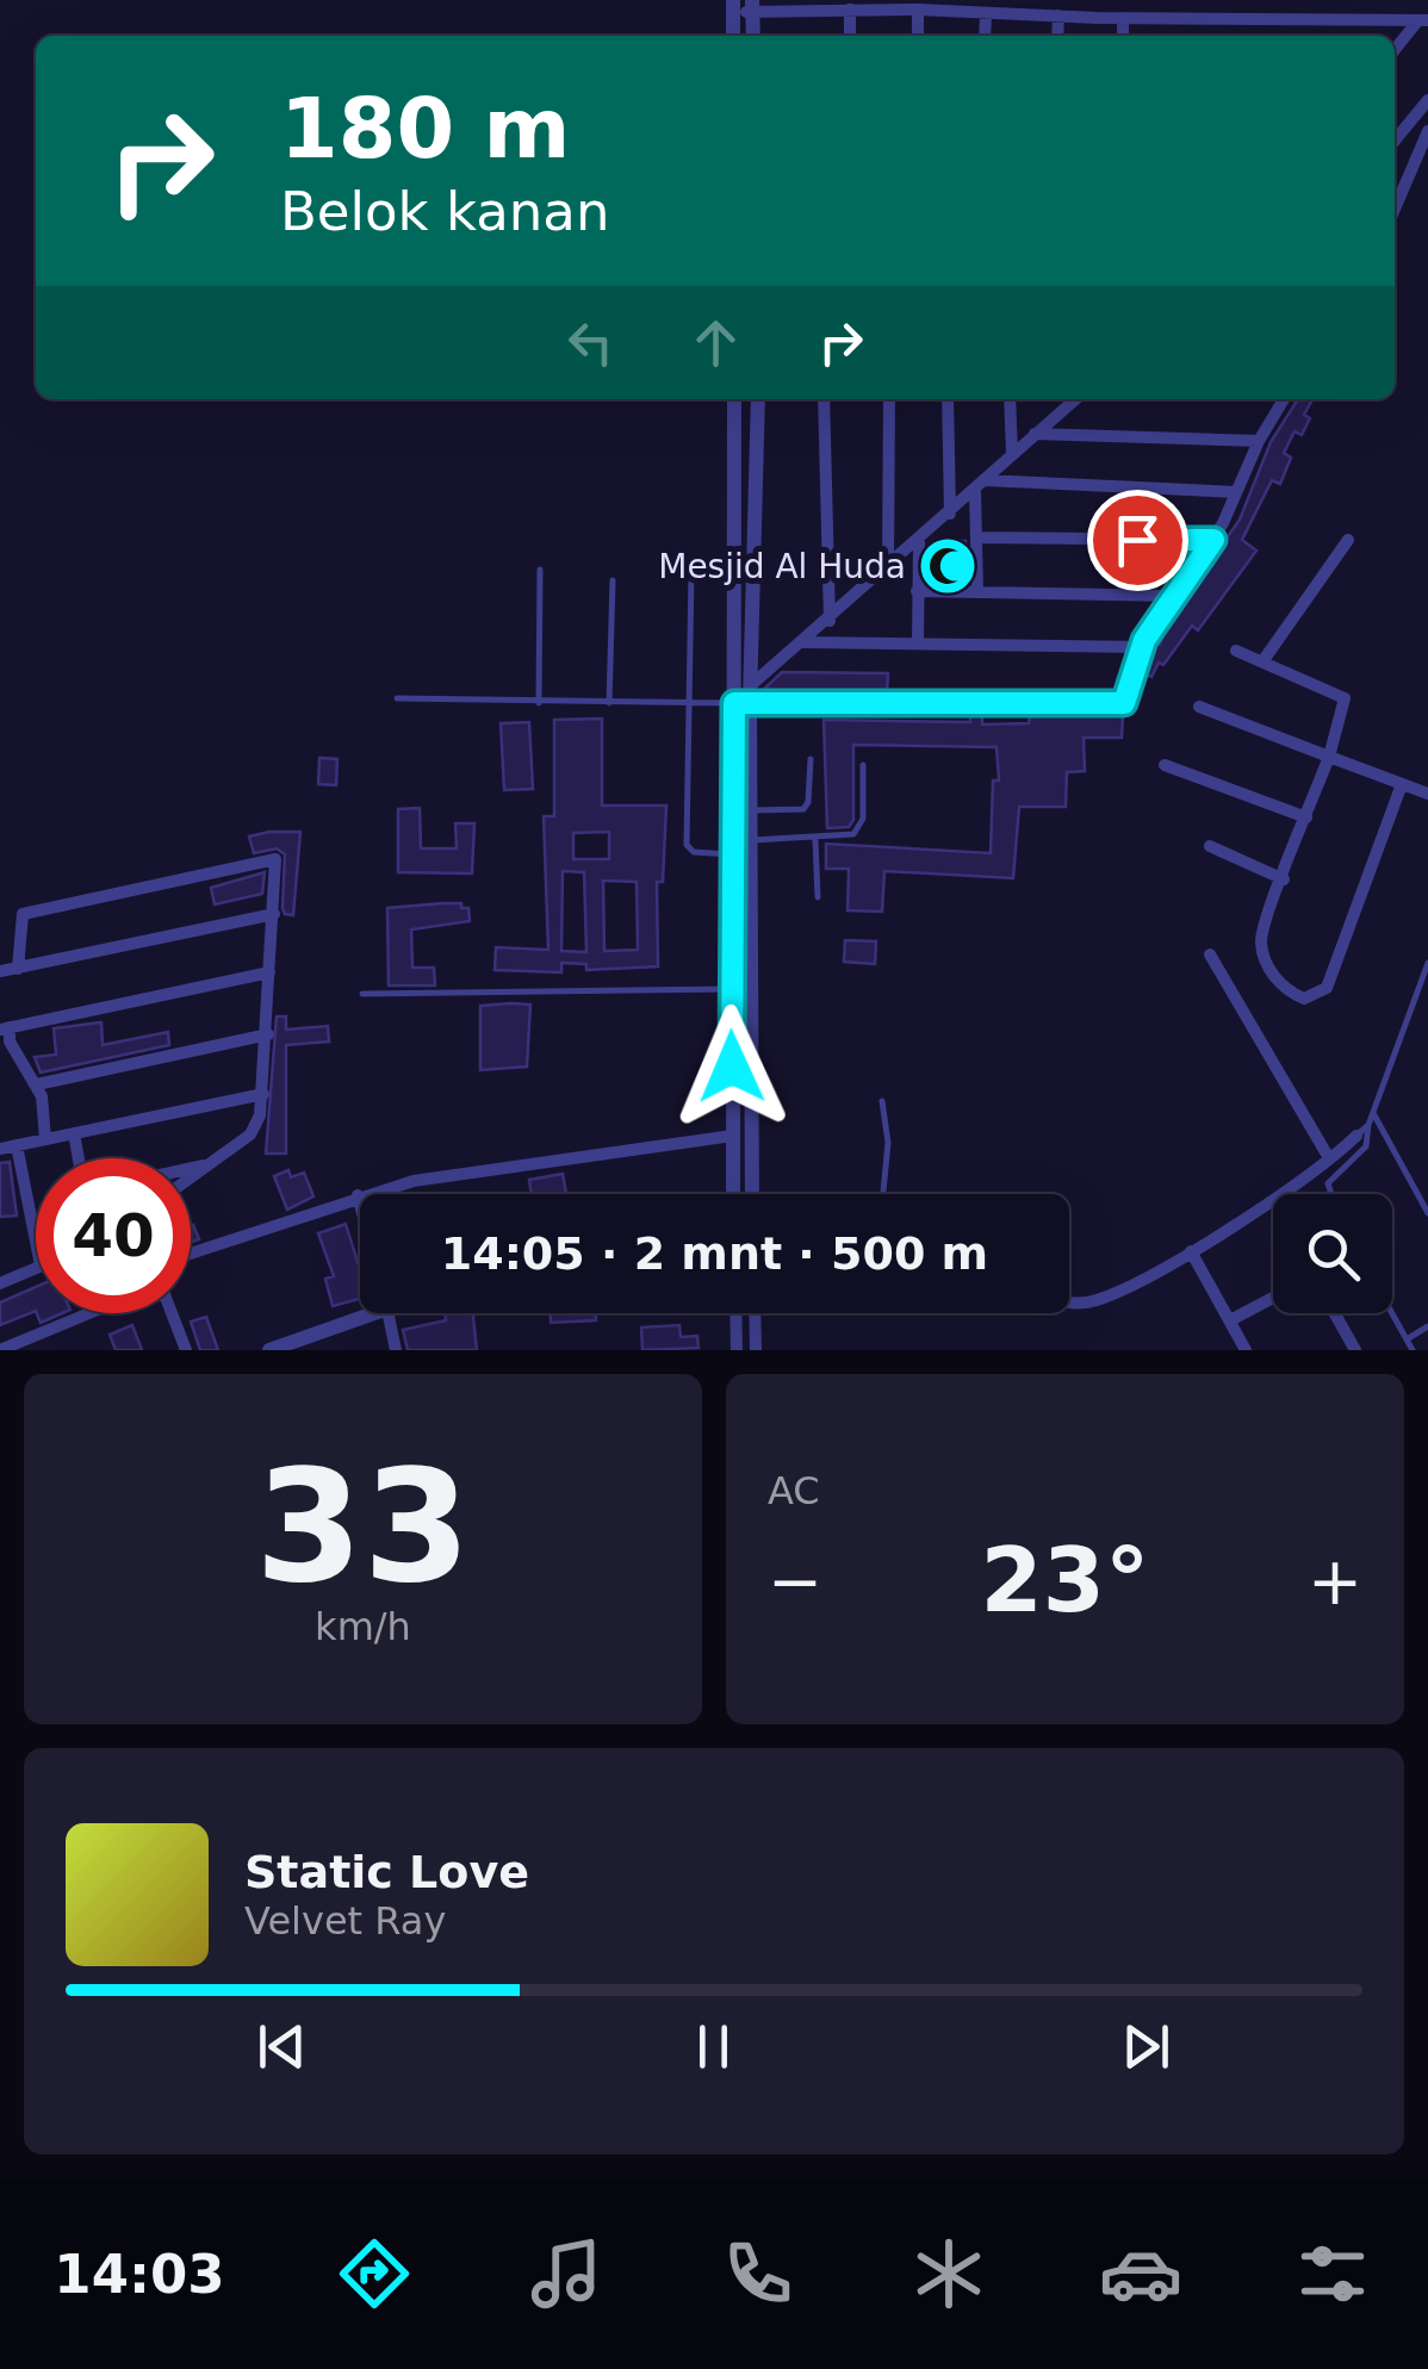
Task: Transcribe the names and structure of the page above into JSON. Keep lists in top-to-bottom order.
{
  "places": {
    "mosque": ["Mesjid Al Huda"]
  },
  "page": {
    "turn": ["180 m", "Belok kanan"],
    "limit": "40",
    "trip": "14:05 · 2 mnt · 500 m",
    "tile": [
      ["33", "km/h"],
      "AC"
    ],
    "heat": ["−", "23°", "+"],
    "song": ["Static Love", "Velvet Ray"],
    "tabs": "14:03"
  }
}
